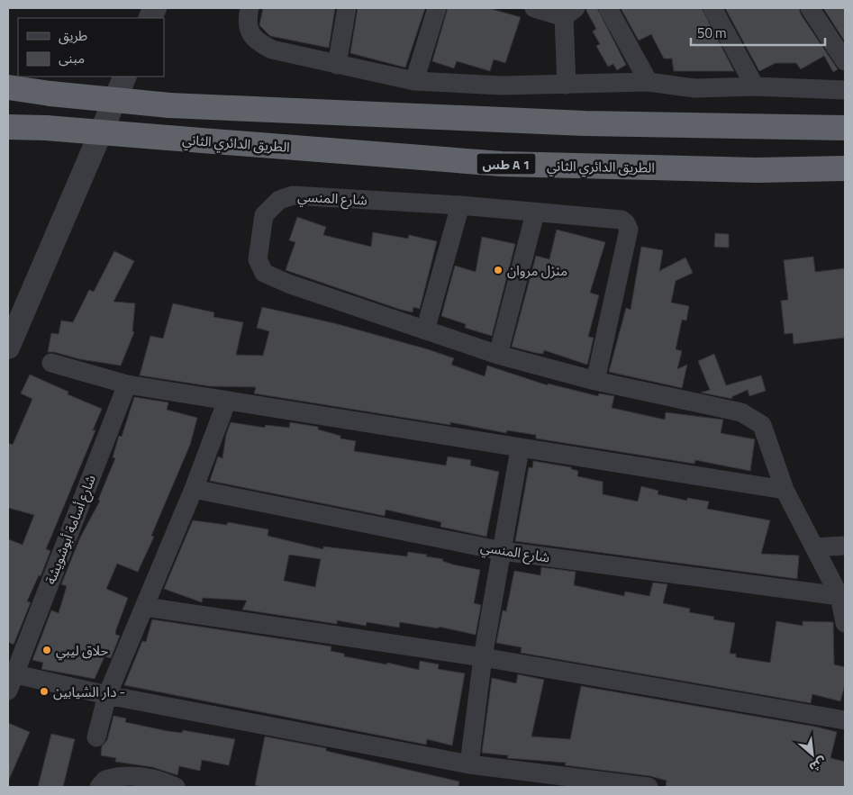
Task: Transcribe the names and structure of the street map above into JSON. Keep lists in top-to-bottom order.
{
  "streets": {
    "highway": ["الطريق الدائري الثاني", "طس A 1"],
    "street": ["شارع المنسي", "شارع أسامة أبوشويشة"]
  },
  "places": ["منزل مروان", "حلاق ليبي", "دار الشيابين -"],
  "legend": ["طريق", "مبنى"],
  "scale_bar": "50 m",
  "north": "bottom right"
}
